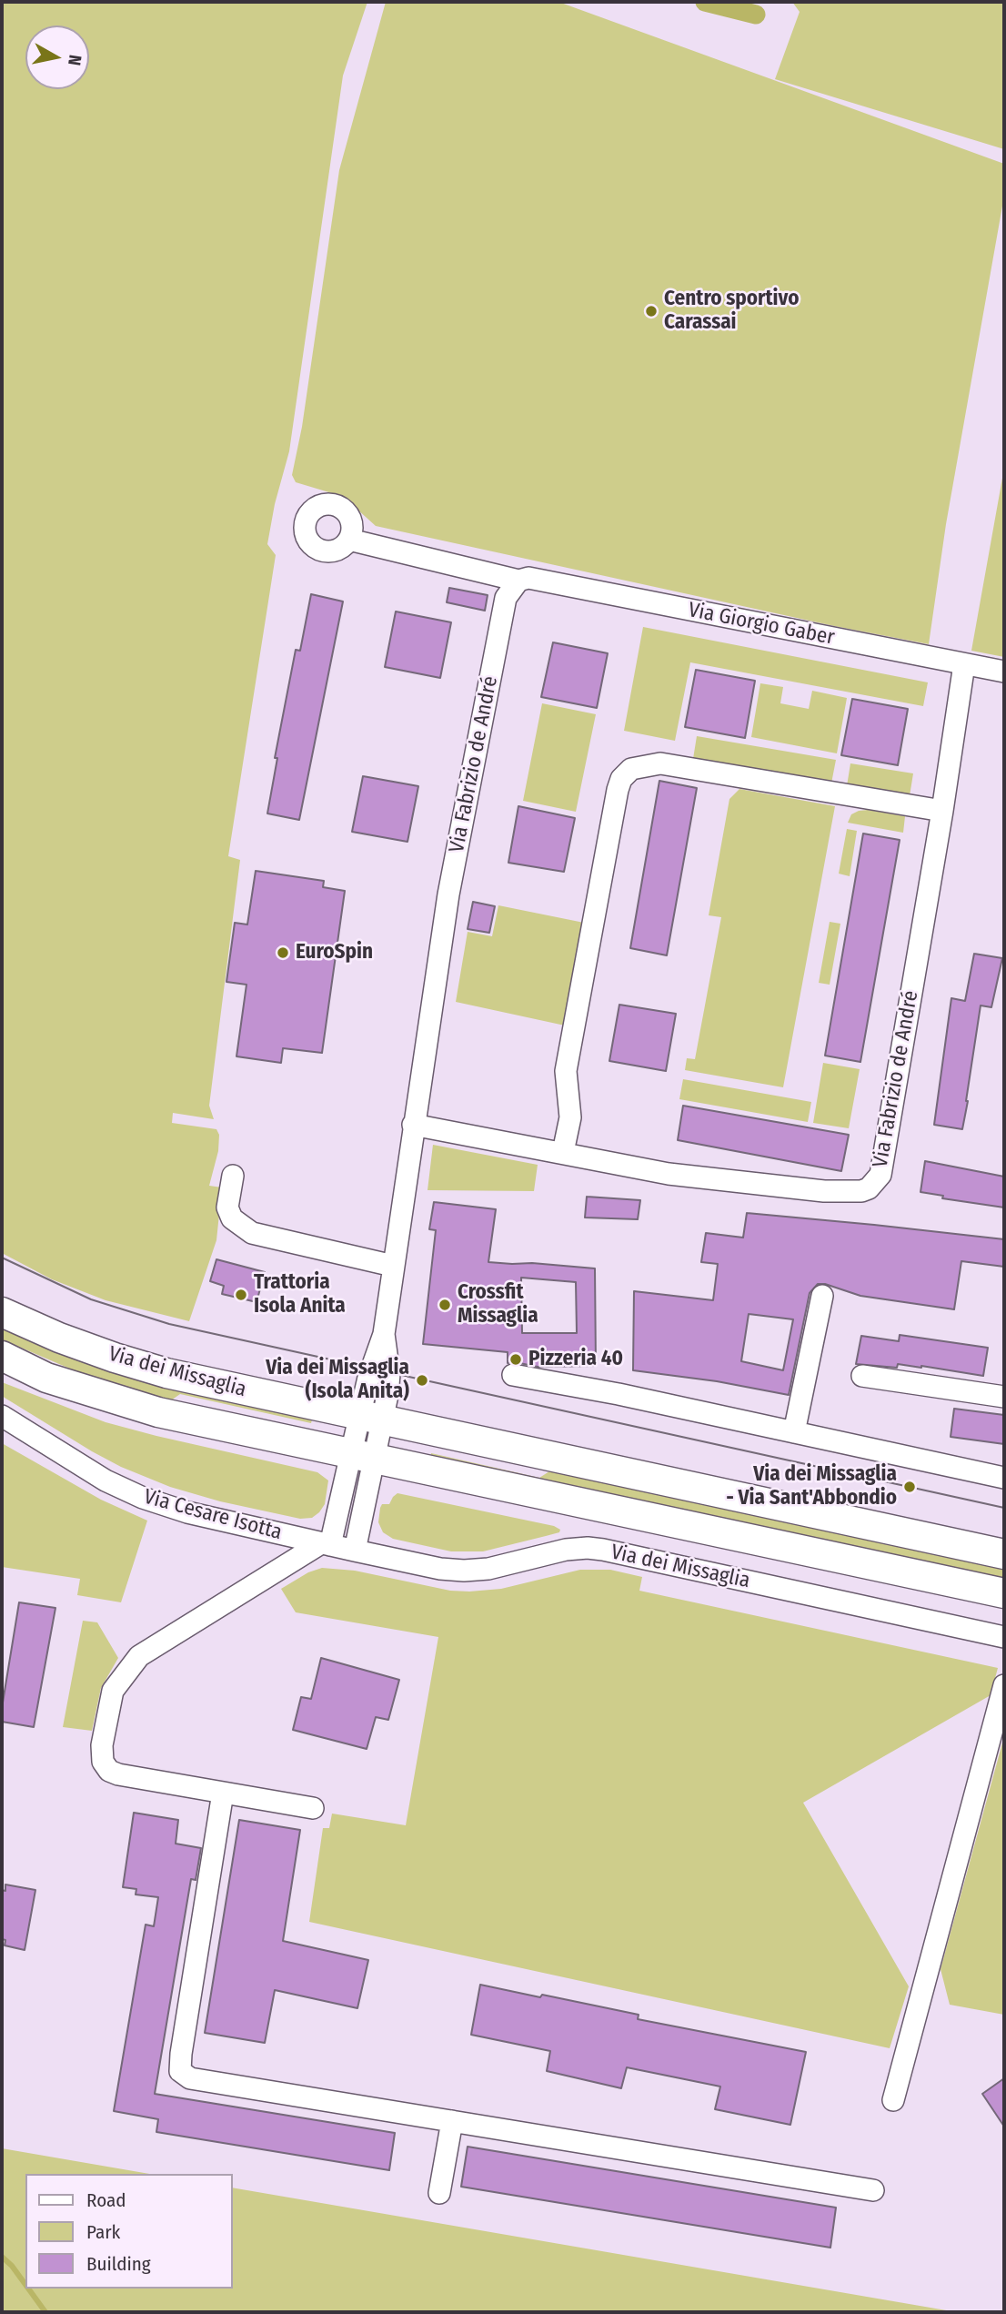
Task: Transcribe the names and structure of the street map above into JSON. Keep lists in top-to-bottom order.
{
  "streets": {
    "main road": ["Via dei Missaglia"],
    "street": ["Via Giorgio Gaber", "Via Fabrizio de André", "Via Cesare Isotta"]
  },
  "crossings": [
    ["Via Giorgio Gaber", "Via Fabrizio de André"],
    ["Via Fabrizio de André", "Via dei Missaglia"],
    ["Via dei Missaglia", "Via Cesare Isotta"]
  ],
  "places": [
    "Centro sportivo Carassai",
    "EuroSpin",
    "Trattoria Isola Anita",
    "Crossfit Missaglia",
    "Pizzeria 40",
    "Via dei Missaglia (Isola Anita)",
    "Via dei Missaglia - Via Sant'Abbondio"
  ],
  "legend": ["Road", "Park", "Building"],
  "north": "right"
}
